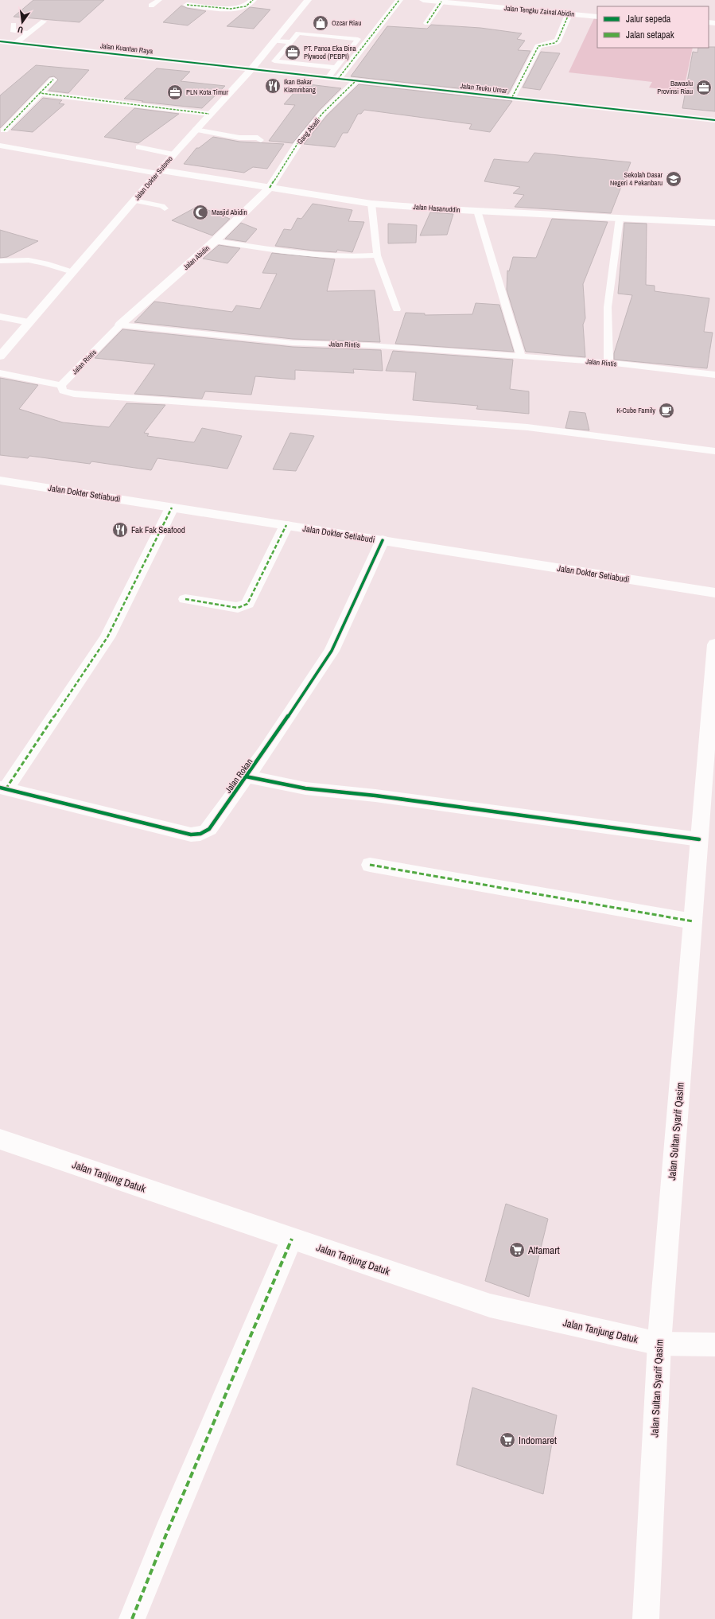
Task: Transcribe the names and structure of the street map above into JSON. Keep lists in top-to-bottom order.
{
  "streets": {
    "street": [
      "Jalan Tengku Zainal Abidin",
      "Jalan Kuantan Raya",
      "Jalan Teuku Umar",
      "Gang Abadi",
      "Jalan Dokter Sutomo",
      "Jalan Hasanuddin",
      "Jalan Abidin",
      "Jalan Dokter Setiabudi",
      "Jalan Rokan",
      "Jalan Sultan Syarif Qasim",
      "Jalan Tanjung Datuk"
    ],
    "lane": ["Jalan Rintis"]
  },
  "crossings": [
    ["Jalan Kuantan Raya", "Jalan Teuku Umar"],
    ["Jalan Kuantan Raya", "Jalan Dokter Sutomo"],
    ["Jalan Teuku Umar", "Gang Abadi"],
    ["Jalan Teuku Umar", "Jalan Dokter Sutomo"],
    ["Gang Abadi", "Jalan Hasanuddin"],
    ["Gang Abadi", "Jalan Abidin"],
    ["Jalan Dokter Sutomo", "Jalan Hasanuddin"],
    ["Jalan Hasanuddin", "Jalan Abidin"],
    ["Jalan Abidin", "Jalan Rintis"],
    ["Jalan Dokter Setiabudi", "Jalan Rokan"],
    ["Jalan Sultan Syarif Qasim", "Jalan Tanjung Datuk"]
  ],
  "places": {
    "shop": ["Ozcar Riau"],
    "office": ["PT. Panca Eka Bina Plywood (PEBPI)", "Bawaslu Provinsi Riau", "PLN Kota Timur"],
    "restaurant": ["Ikan Bakar Kiammbang", "Fak Fak Seafood"],
    "school or university": ["Sekolah Dasar Negeri 4 Pekanbaru"],
    "mosque": ["Masjid Abidin"],
    "cafe": ["K-Cube Family"],
    "supermarket": ["Alfamart", "Indomaret"]
  },
  "legend": ["Jalur sepeda", "Jalan setapak"],
  "north": "bottom"
}
